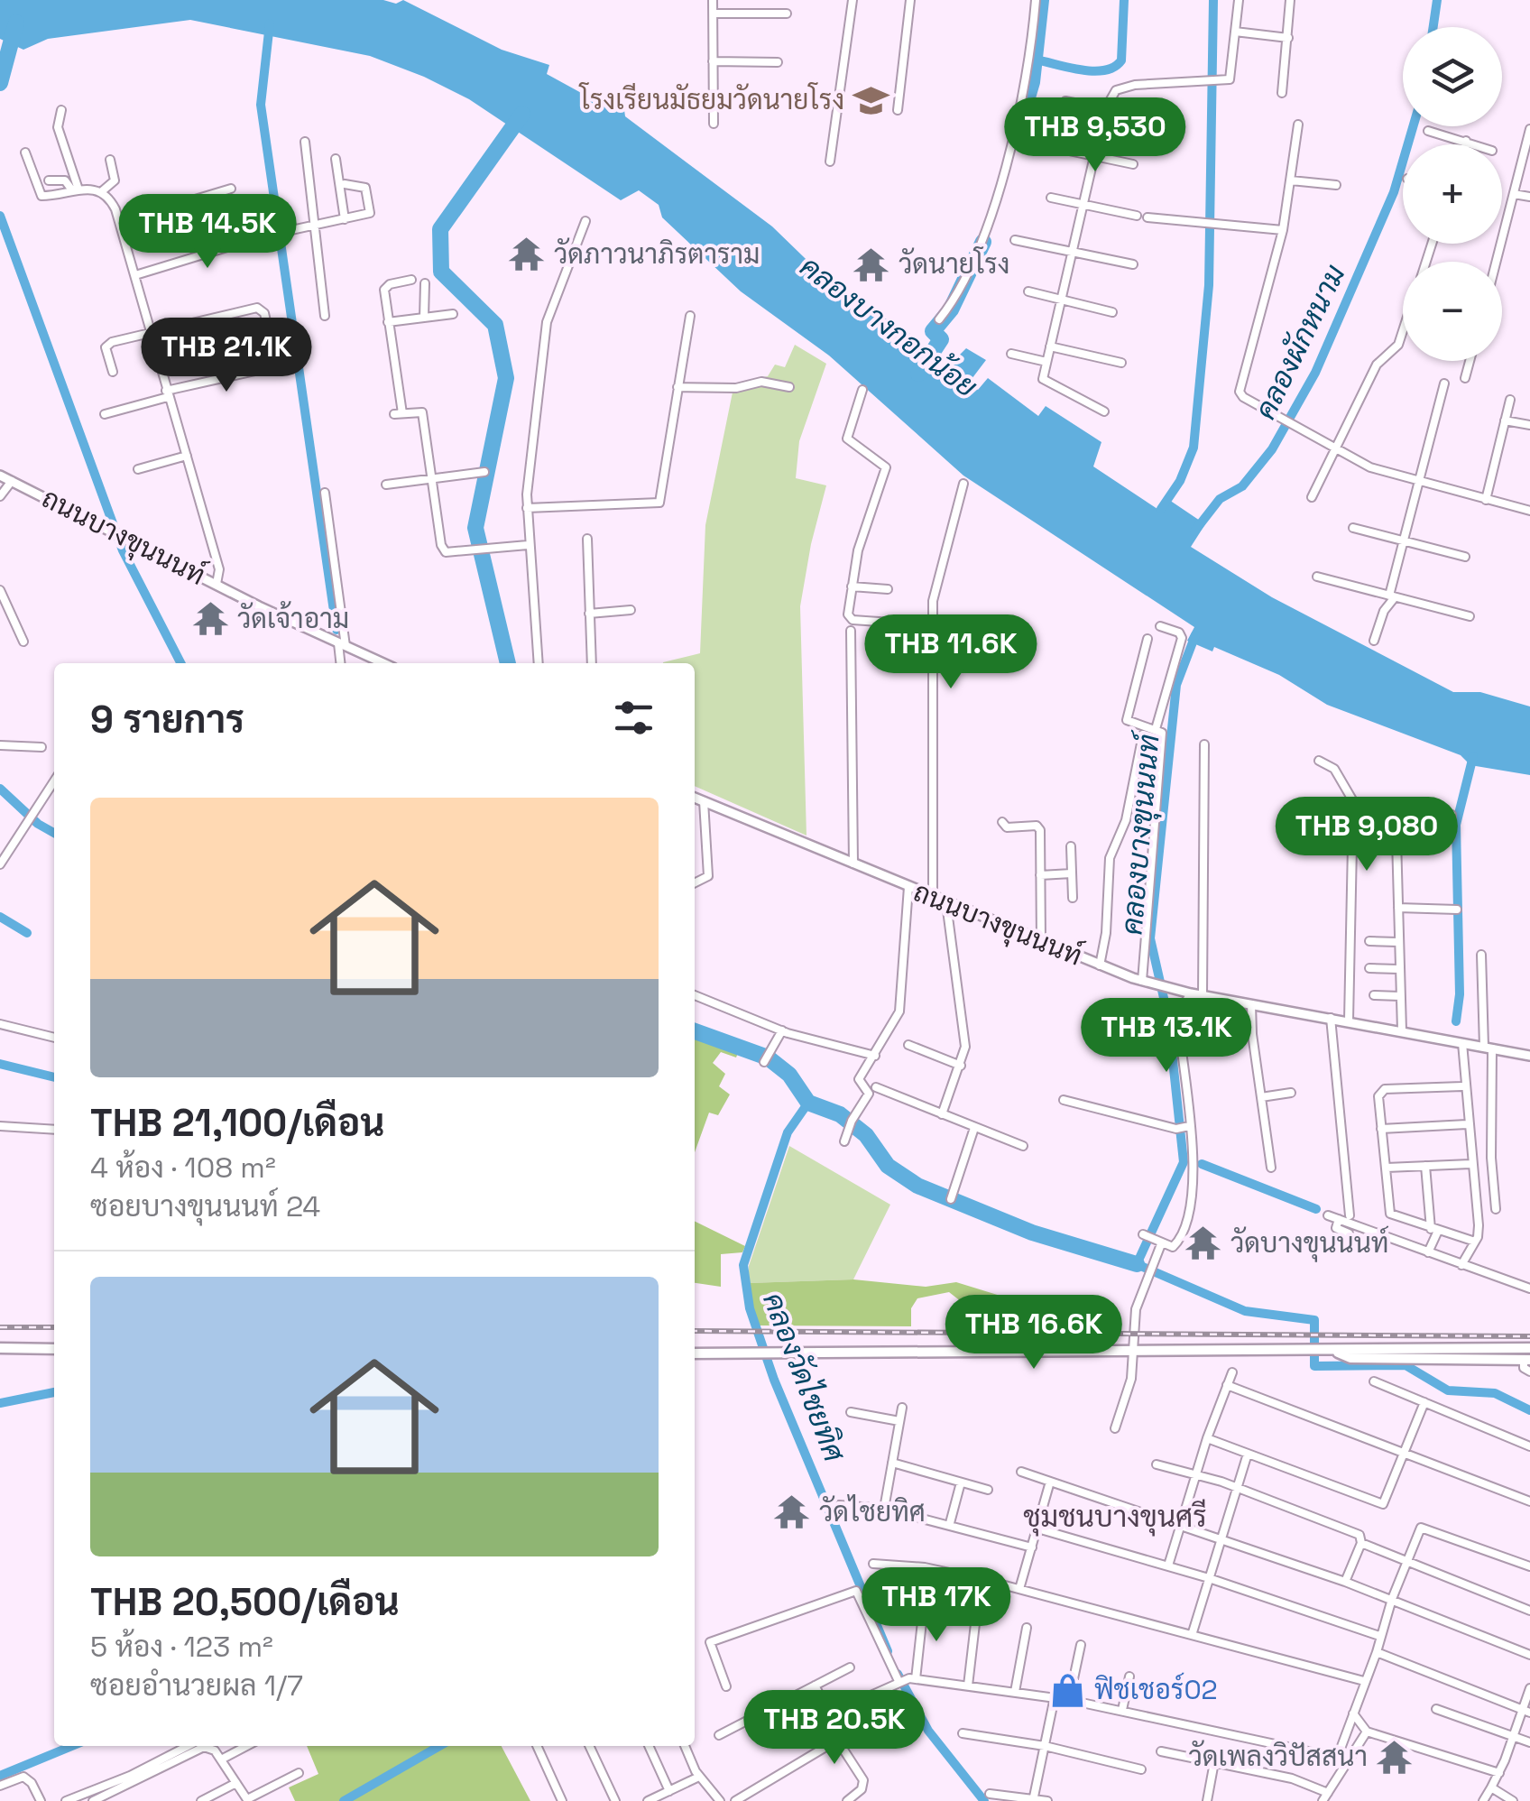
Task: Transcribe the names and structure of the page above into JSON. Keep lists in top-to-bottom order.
{
  "streets": {
    "street": ["ถนนบางขุนนนท์"]
  },
  "districts": ["ชุมชนบางขุนศรี"],
  "water": [
    "คลองบางกอกน้อย",
    "คลองผักหนาม",
    "คลองบางขุนนนท์",
    "คลองวัดไชยทิศ"
  ],
  "places": {
    "school or university": ["โรงเรียนมัธยมวัดนายโรง"],
    "temple": [
      "วัดภาวนาภิรตาราม",
      "วัดนายโรง",
      "วัดเจ้าอาม",
      "วัดบางขุนนนท์",
      "วัดไชยทิศ",
      "วัดเพลงวิปัสสนา"
    ],
    "shop": ["ฟิชเชอร์02"]
  },
  "page": {
    "map_buttons": ["+", "−"],
    "price": [
      "THB 9,530",
      "THB 14.5K",
      "THB 21.1K",
      "THB 11.6K",
      "THB 9,080",
      "THB 13.1K",
      "THB 16.6K",
      "THB 17K",
      "THB 20.5K"
    ],
    "heading": "9 รายการ",
    "list": [
      {
        "name": "THB 21,100/เดือน",
        "note": "4 ห้อง · 108 m² · ซอยบางขุนนนท์ 24"
      },
      {
        "name": "THB 20,500/เดือน",
        "note": "5 ห้อง · 123 m² · ซอยอำนวยผล 1/7"
      }
    ]
  }
}
